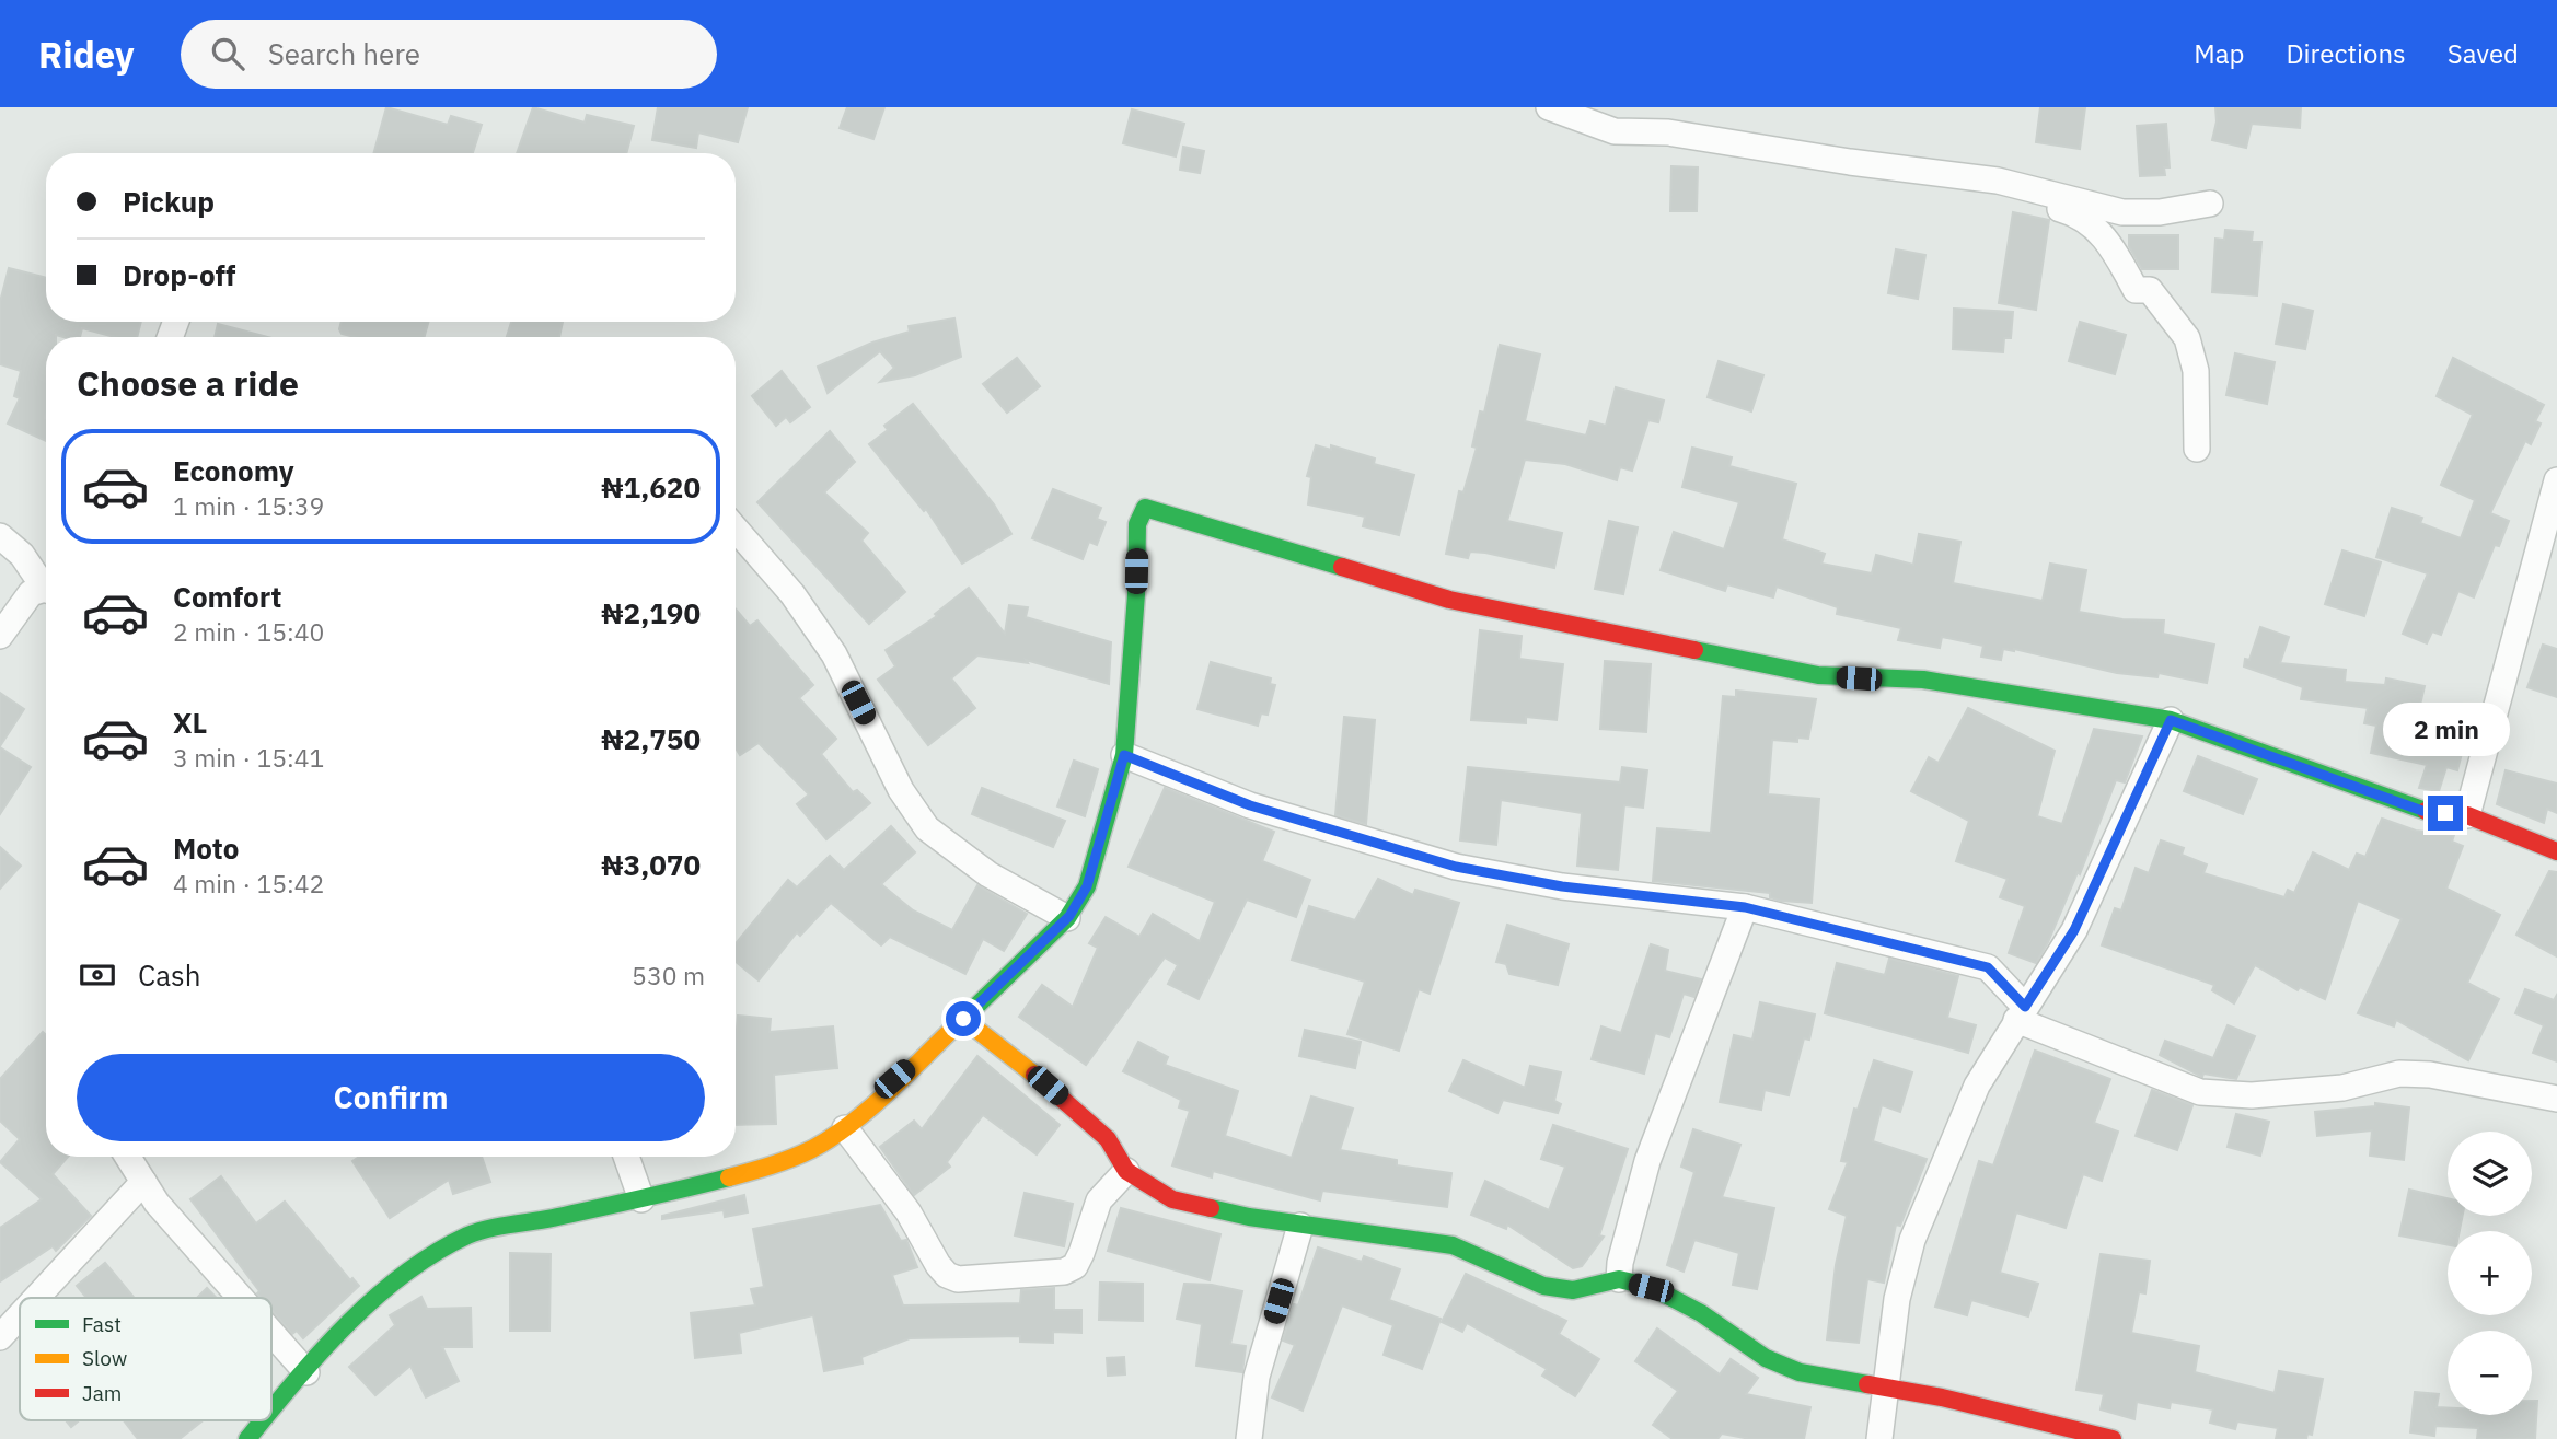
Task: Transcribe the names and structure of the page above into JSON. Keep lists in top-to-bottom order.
{
  "legend": ["Fast", "Slow", "Jam"],
  "page": {
    "header": "Ridey",
    "search": "Search here",
    "nav": ["Map", "Directions", "Saved"],
    "banner": ["Pickup", "Drop-off"],
    "heading": "Choose a ride",
    "list": [
      {
        "name": "Economy",
        "note": "1 min · 15:39",
        "value": "₦1,620"
      },
      {
        "name": "Comfort",
        "note": "2 min · 15:40",
        "value": "₦2,190"
      },
      {
        "name": "XL",
        "note": "3 min · 15:41",
        "value": "₦2,750"
      },
      {
        "name": "Moto",
        "note": "4 min · 15:42",
        "value": "₦3,070"
      }
    ],
    "bubble": "2 min",
    "pay": ["Cash", "530 m"],
    "buttons": "Confirm",
    "map_buttons": ["+", "−"]
  }
}
